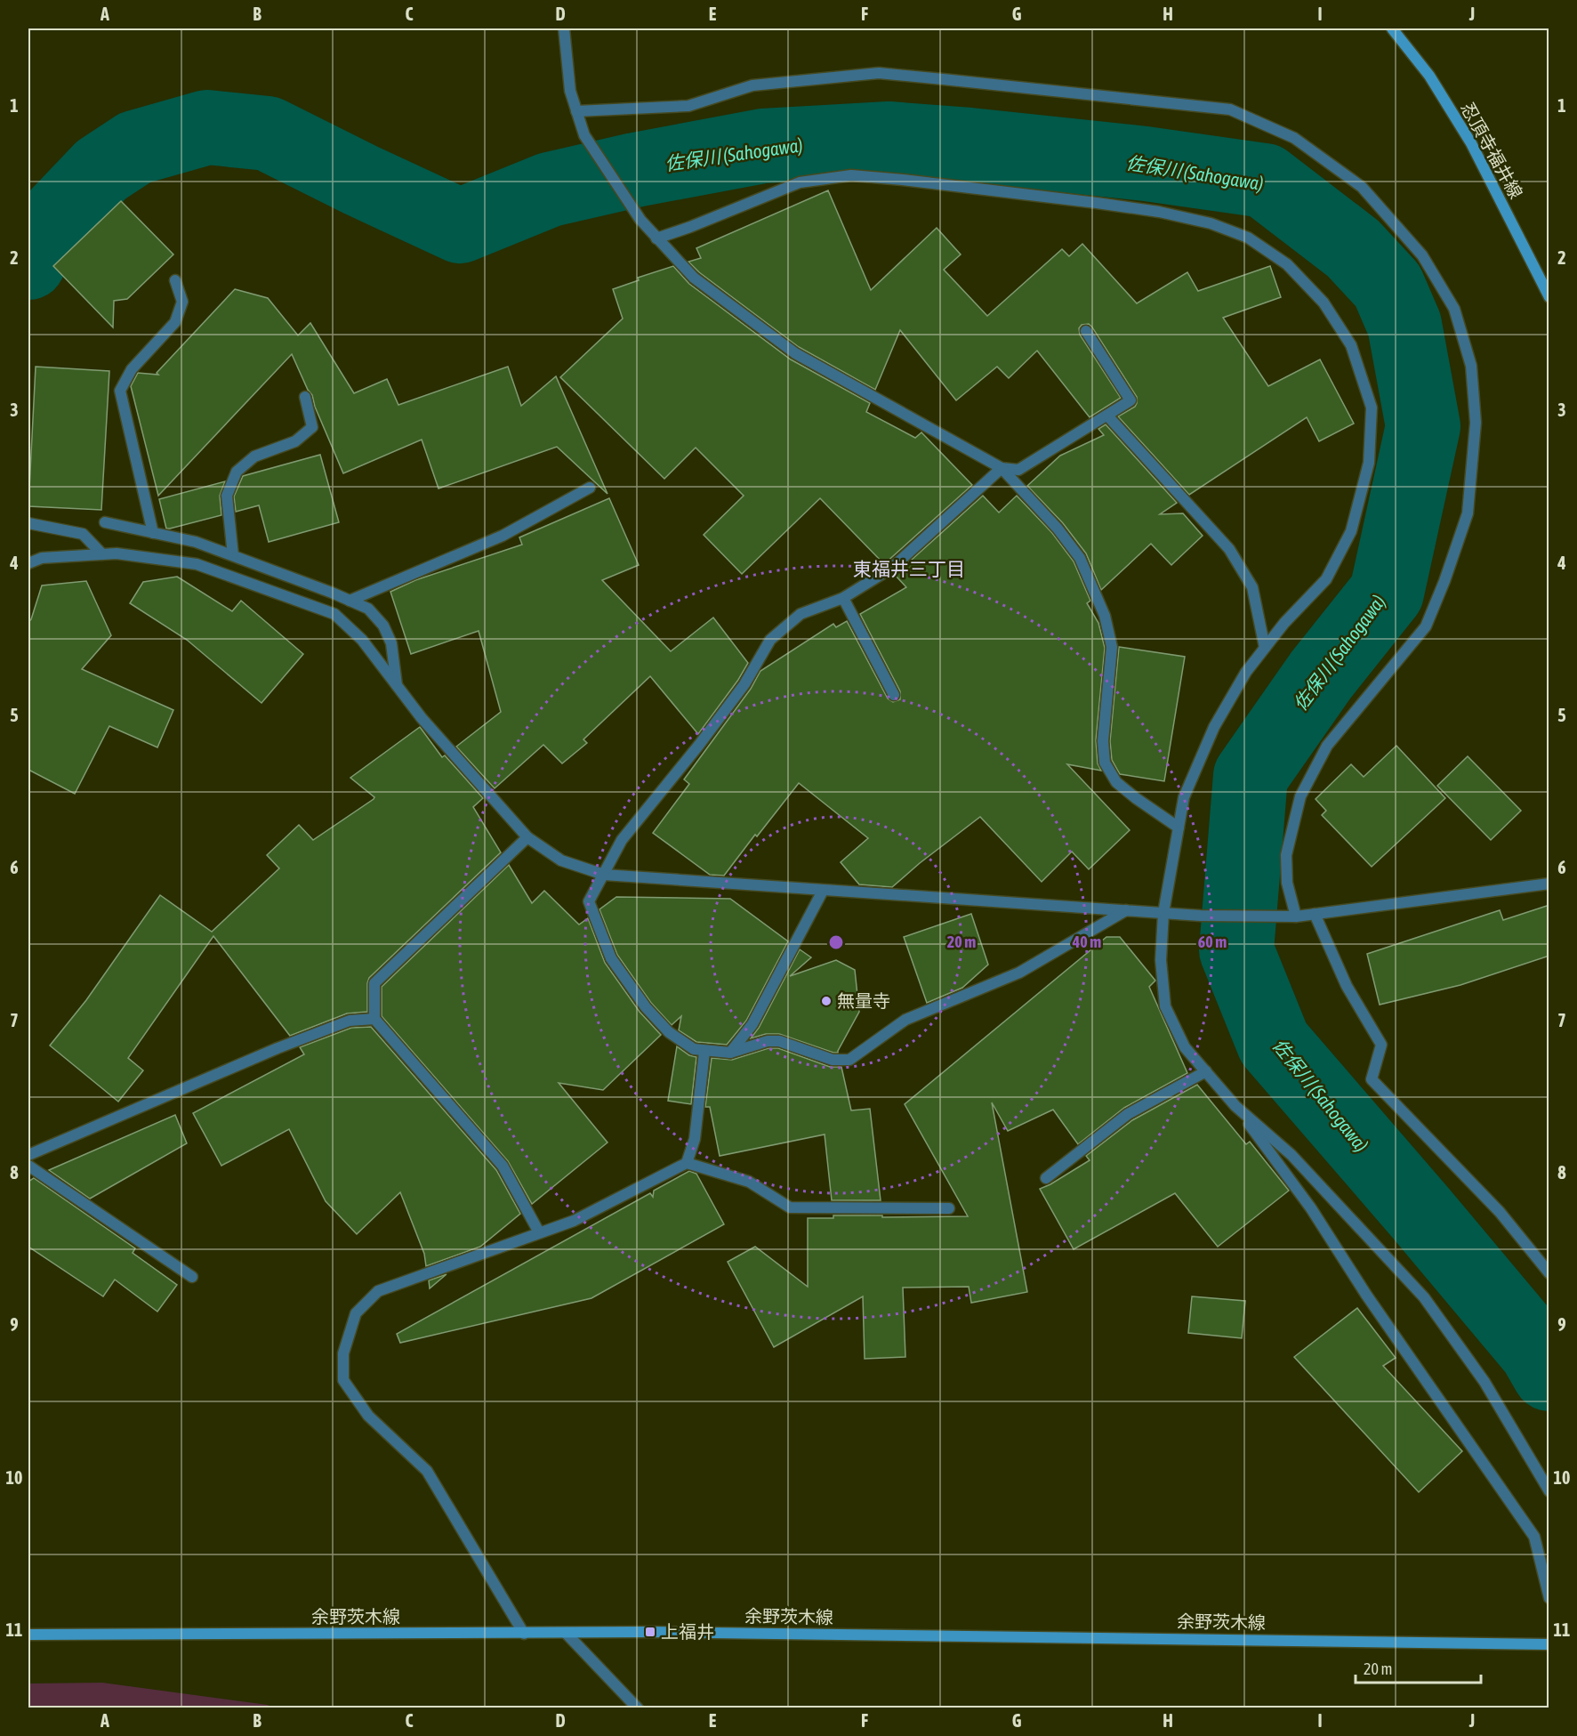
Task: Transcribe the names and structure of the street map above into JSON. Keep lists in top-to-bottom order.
{
  "streets": {
    "main road": ["忍頂寺福井線", "余野茨木線"]
  },
  "districts": ["東福井三丁目"],
  "water": ["佐保川 (Sahogawa)"],
  "places": {
    "other": ["無量寺"],
    "transit": ["上福井"]
  },
  "scale_bar": "20 m",
  "grid": {
    "columns": [
      "A",
      "B",
      "C",
      "D",
      "E",
      "F",
      "G",
      "H",
      "I",
      "J"
    ],
    "rows": [
      "1",
      "2",
      "3",
      "4",
      "5",
      "6",
      "7",
      "8",
      "9",
      "10",
      "11"
    ]
  },
  "rings": ["20 m", "40 m", "60 m"]
}
